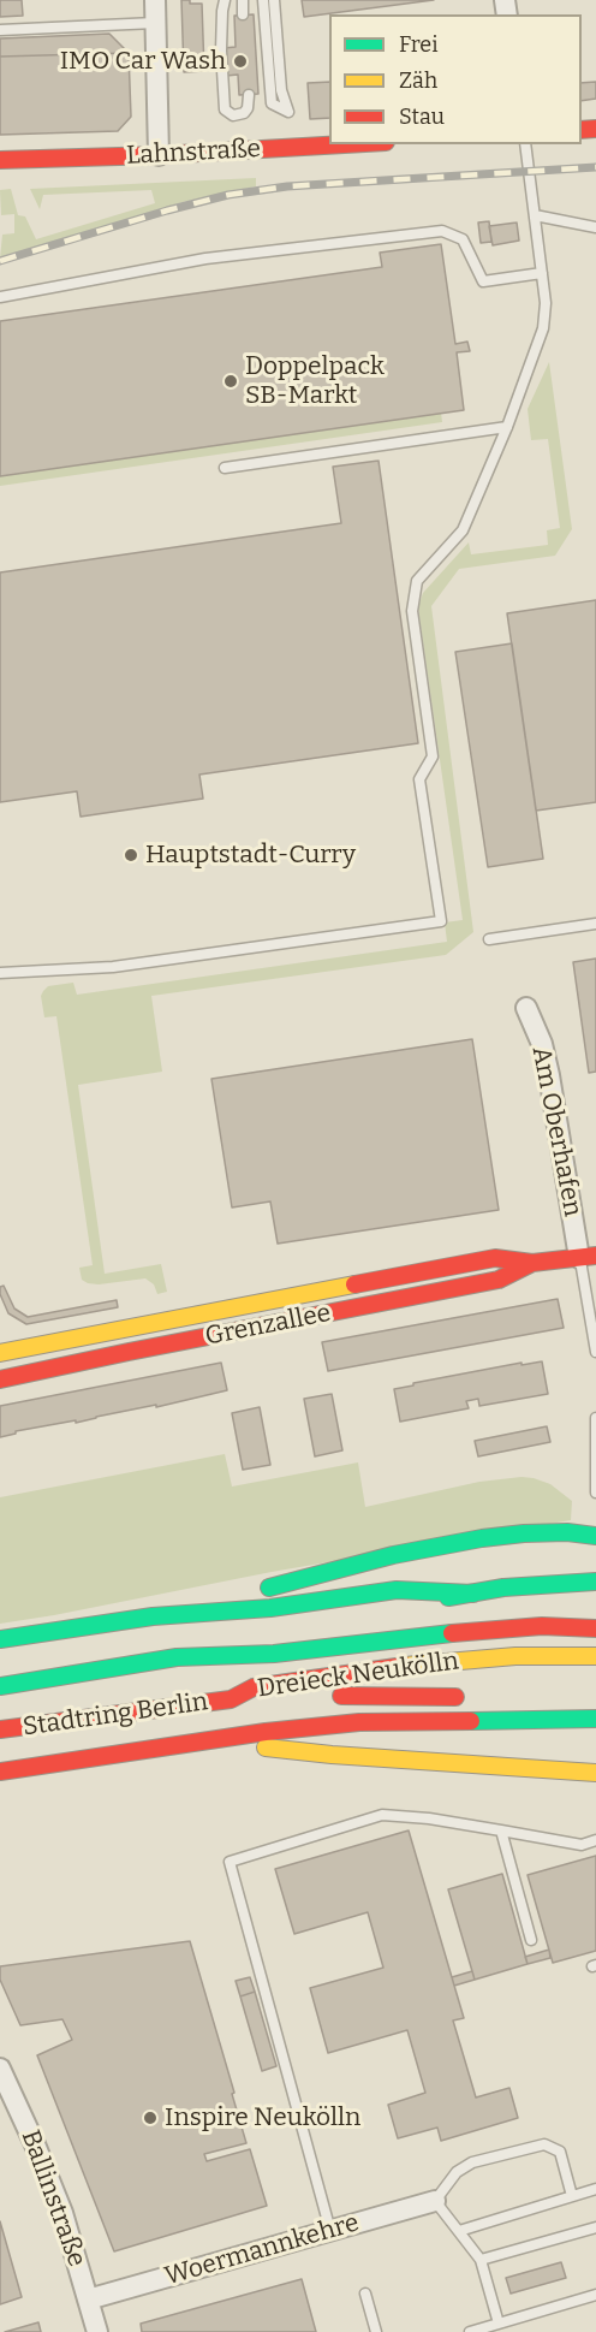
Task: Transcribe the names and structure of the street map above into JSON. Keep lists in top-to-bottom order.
{
  "streets": {
    "main road": [
      "Lahnstraße",
      "Grenzallee",
      "Dreieck Neukölln",
      "Stadtring Berlin"
    ],
    "street": ["Am Oberhafen", "Ballinstraße", "Woermannkehre"]
  },
  "crossings": [
    ["Am Oberhafen", "Grenzallee"],
    ["Dreieck Neukölln", "Stadtring Berlin"],
    ["Ballinstraße", "Woermannkehre"]
  ],
  "places": [
    "IMO Car Wash",
    "Doppelpack SB-Markt",
    "Hauptstadt-Curry",
    "Inspire Neukölln"
  ],
  "legend": ["Frei", "Zäh", "Stau"]
}
